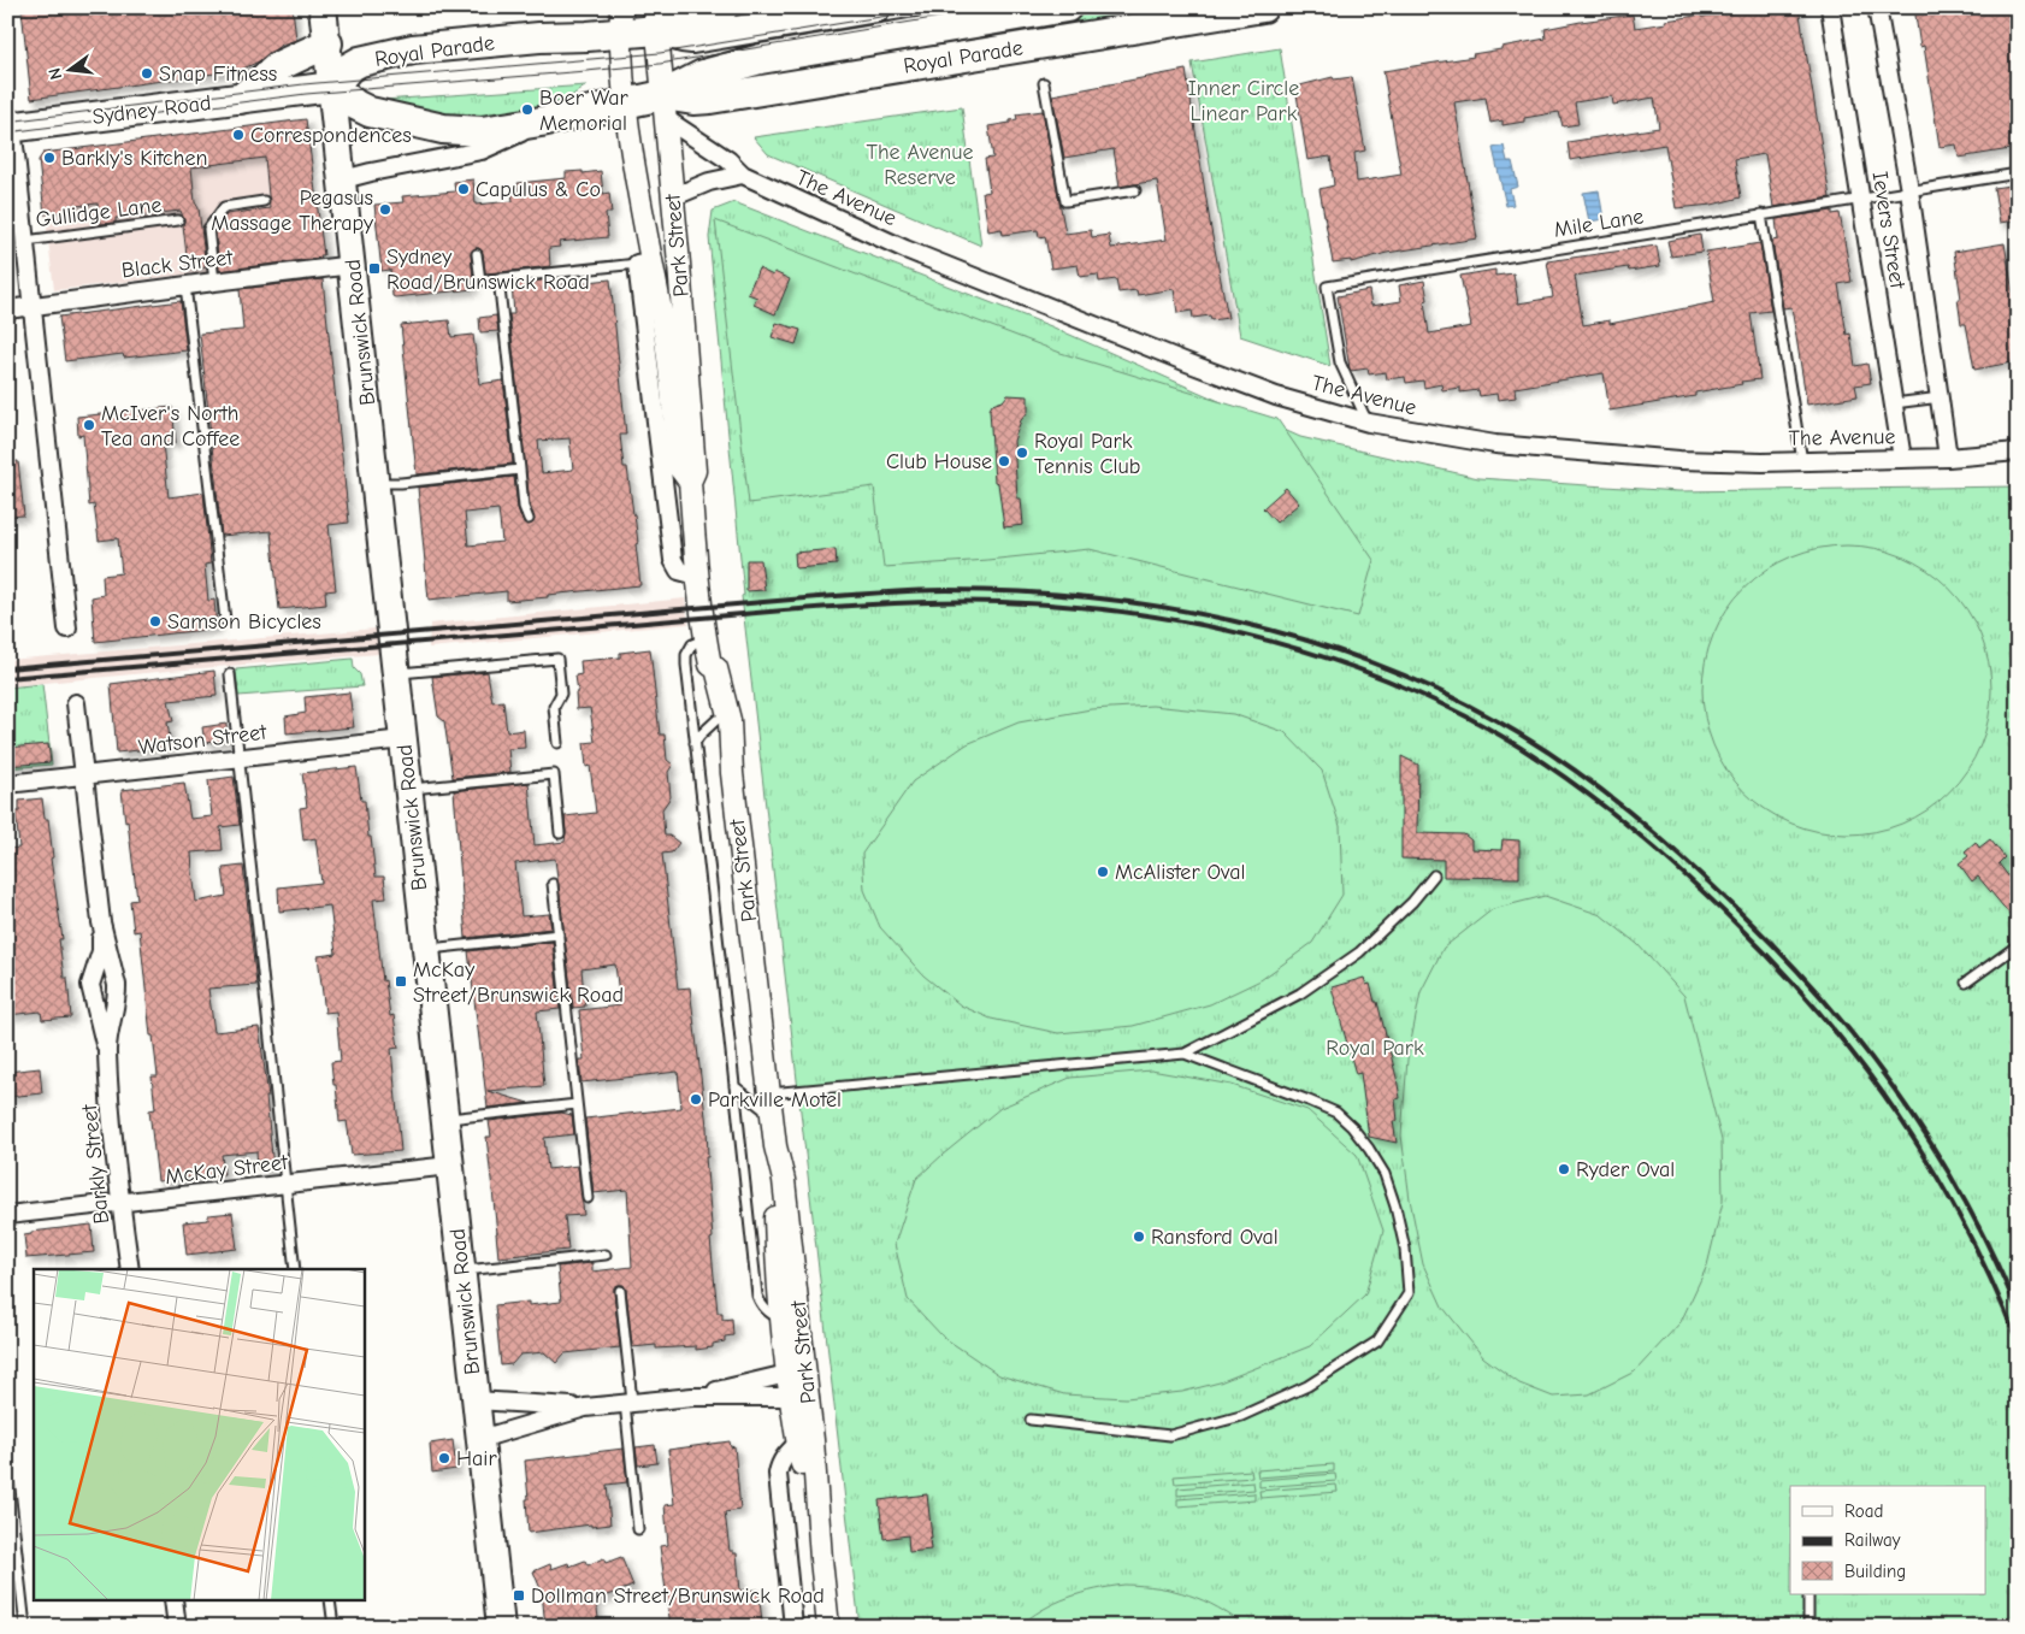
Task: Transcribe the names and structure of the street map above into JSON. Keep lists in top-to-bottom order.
{
  "streets": {
    "highway": ["Royal Parade", "Sydney Road"],
    "main road": ["Brunswick Road"],
    "street": [
      "The Avenue",
      "Ievers Street",
      "Park Street",
      "Black Street",
      "Watson Street",
      "Barkly Street",
      "McKay Street"
    ],
    "lane": ["Gullidge Lane", "Mile Lane"]
  },
  "crossings": [
    ["Royal Parade", "Sydney Road"],
    ["Royal Parade", "The Avenue"],
    ["Royal Parade", "Park Street"],
    ["Royal Parade", "Brunswick Road"],
    ["Sydney Road", "Brunswick Road"],
    ["The Avenue", "Mile Lane"],
    ["The Avenue", "Ievers Street"],
    ["The Avenue", "Park Street"],
    ["Mile Lane", "Ievers Street"],
    ["Black Street", "Brunswick Road"],
    ["Brunswick Road", "Watson Street"],
    ["Brunswick Road", "McKay Street"],
    ["Watson Street", "Barkly Street"],
    ["Barkly Street", "McKay Street"]
  ],
  "parks": ["Inner Circle Linear Park", "The Avenue Reserve", "Royal Park"],
  "places": {
    "other": [
      "Snap Fitness",
      "Boer War Memorial",
      "Correspondences",
      "Barkly's Kitchen",
      "Capulus & Co",
      "Pegasus Massage Therapy",
      "McIver's North Tea and Coffee",
      "Royal Park Tennis Club",
      "Club House",
      "Samson Bicycles",
      "McAlister Oval",
      "Parkville Motel",
      "Ryder Oval",
      "Ransford Oval",
      "Hair"
    ],
    "transit": ["Sydney Road/Brunswick Road", "McKay Street/Brunswick Road", "Dollman Street/Brunswick Road"]
  },
  "legend": ["Road", "Railway", "Building"],
  "north": "left"
}
